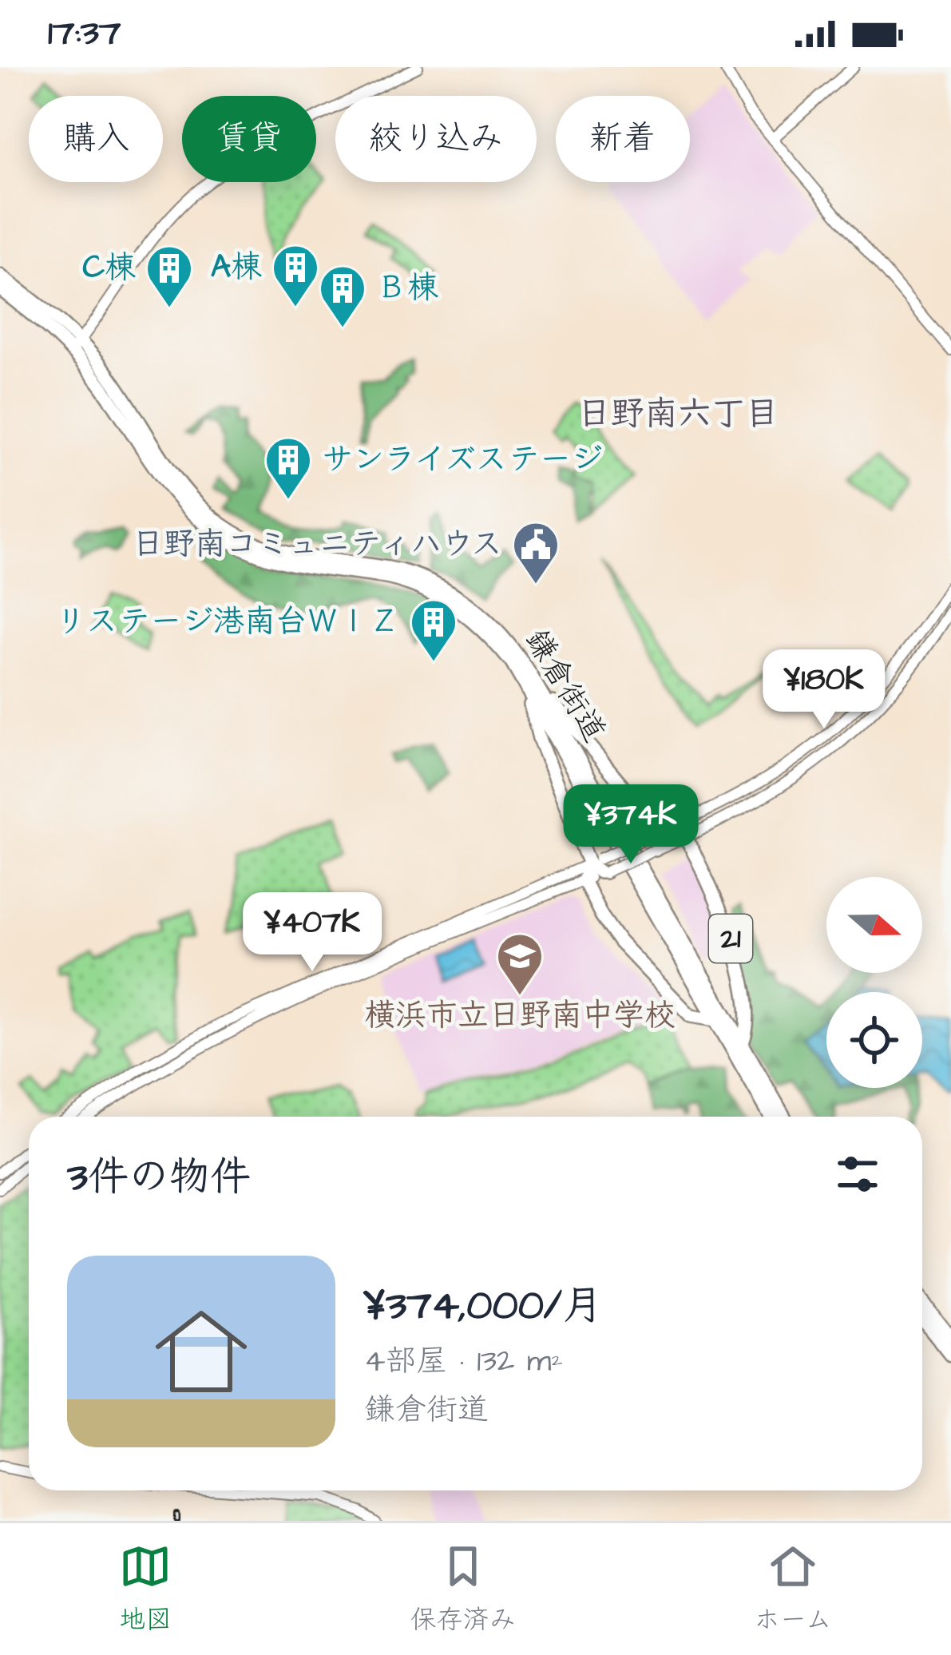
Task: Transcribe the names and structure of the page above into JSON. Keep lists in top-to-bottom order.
{
  "streets": {
    "main road": ["鎌倉街道", "21"]
  },
  "crossings": [
    ["鎌倉街道", "21"]
  ],
  "districts": ["日野南六丁目"],
  "places": {
    "building": [
      "A棟",
      "C棟",
      "Ｂ棟",
      "サンライズステージ",
      "リステージ港南台ＷＩＺ"
    ],
    "public building": ["日野南コミュニティハウス"],
    "school or university": ["横浜市立日野南中学校"]
  },
  "north": "right",
  "page": {
    "status": "17:37",
    "chip": [
      "購入",
      "賃貸",
      "絞り込み",
      "新着"
    ],
    "price": ["¥180K", "¥374K", "¥407K"],
    "heading": "3件の物件",
    "list": [
      {
        "name": "¥374,000/月",
        "note": "4部屋 · 132 m² · 鎌倉街道"
      }
    ],
    "tabs": ["地図", "保存済み", "ホーム"]
  }
}
